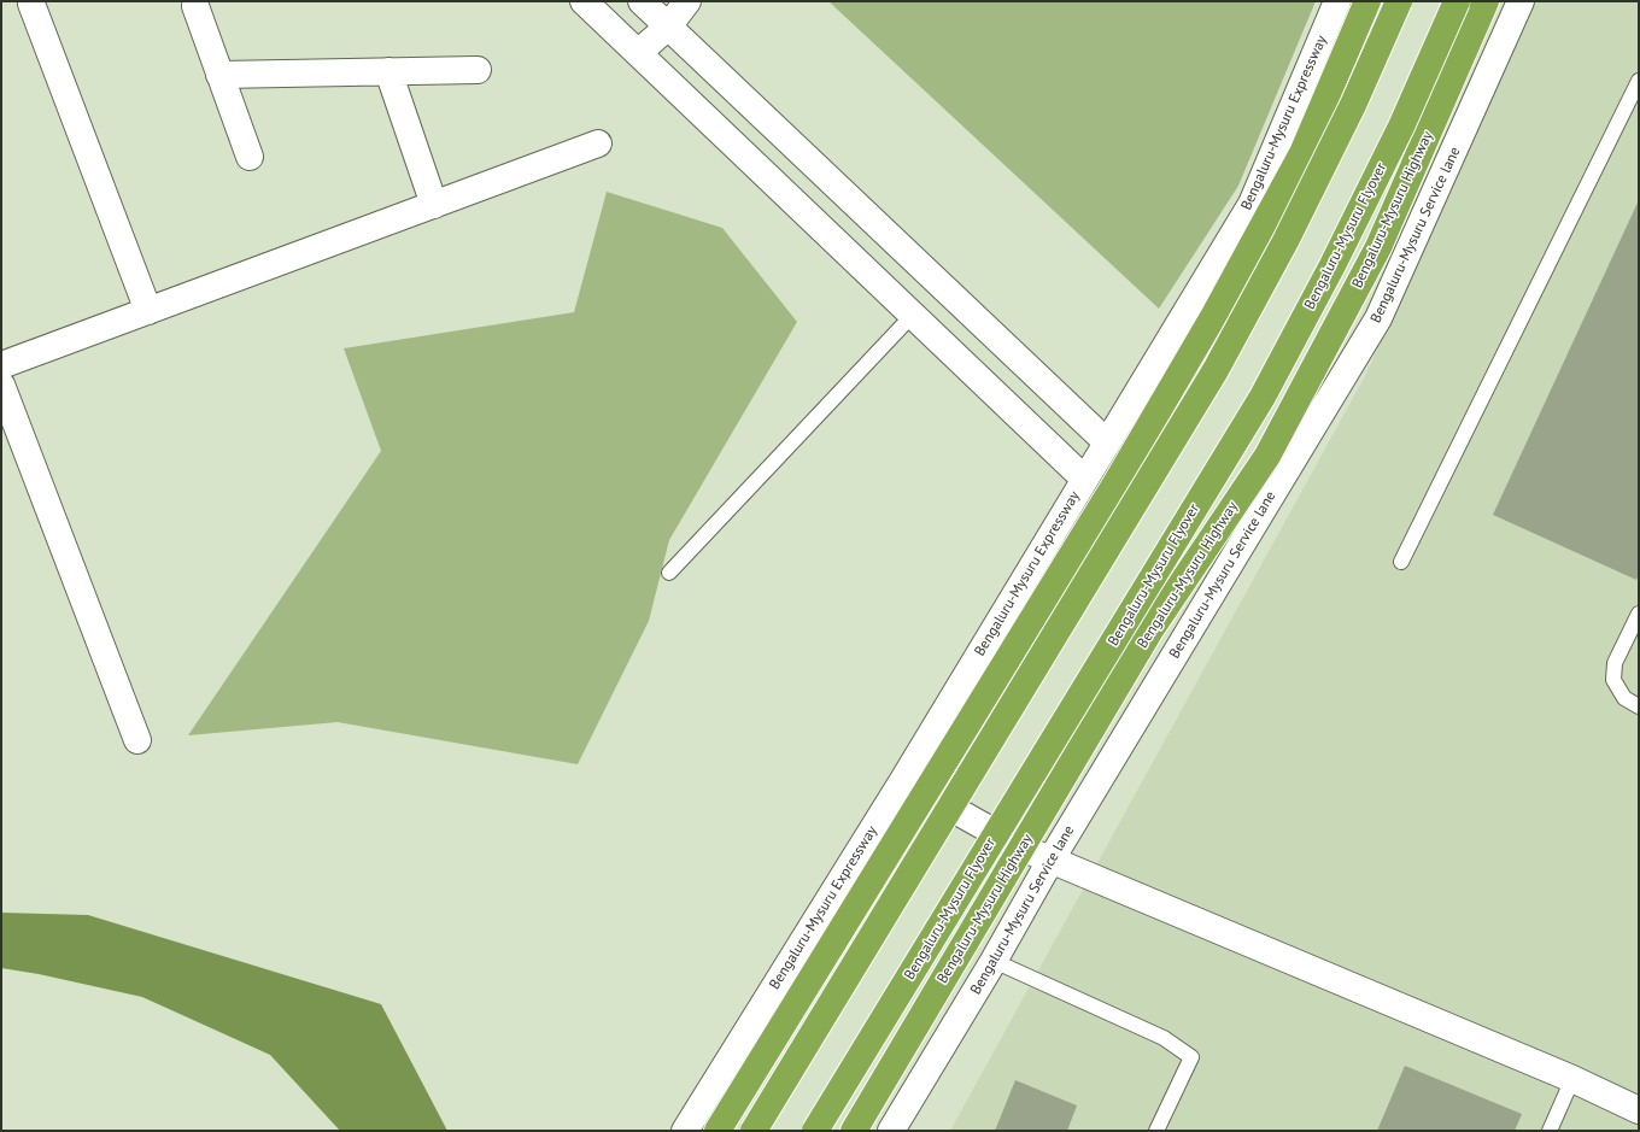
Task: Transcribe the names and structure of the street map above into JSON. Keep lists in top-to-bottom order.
{
  "streets": {
    "highway": ["Bengaluru-Mysuru Expressway", "Bengaluru-Mysuru Highway", "Bengaluru-Mysuru Flyover"],
    "street": ["Bengaluru-Mysuru Service lane"]
  }
}
